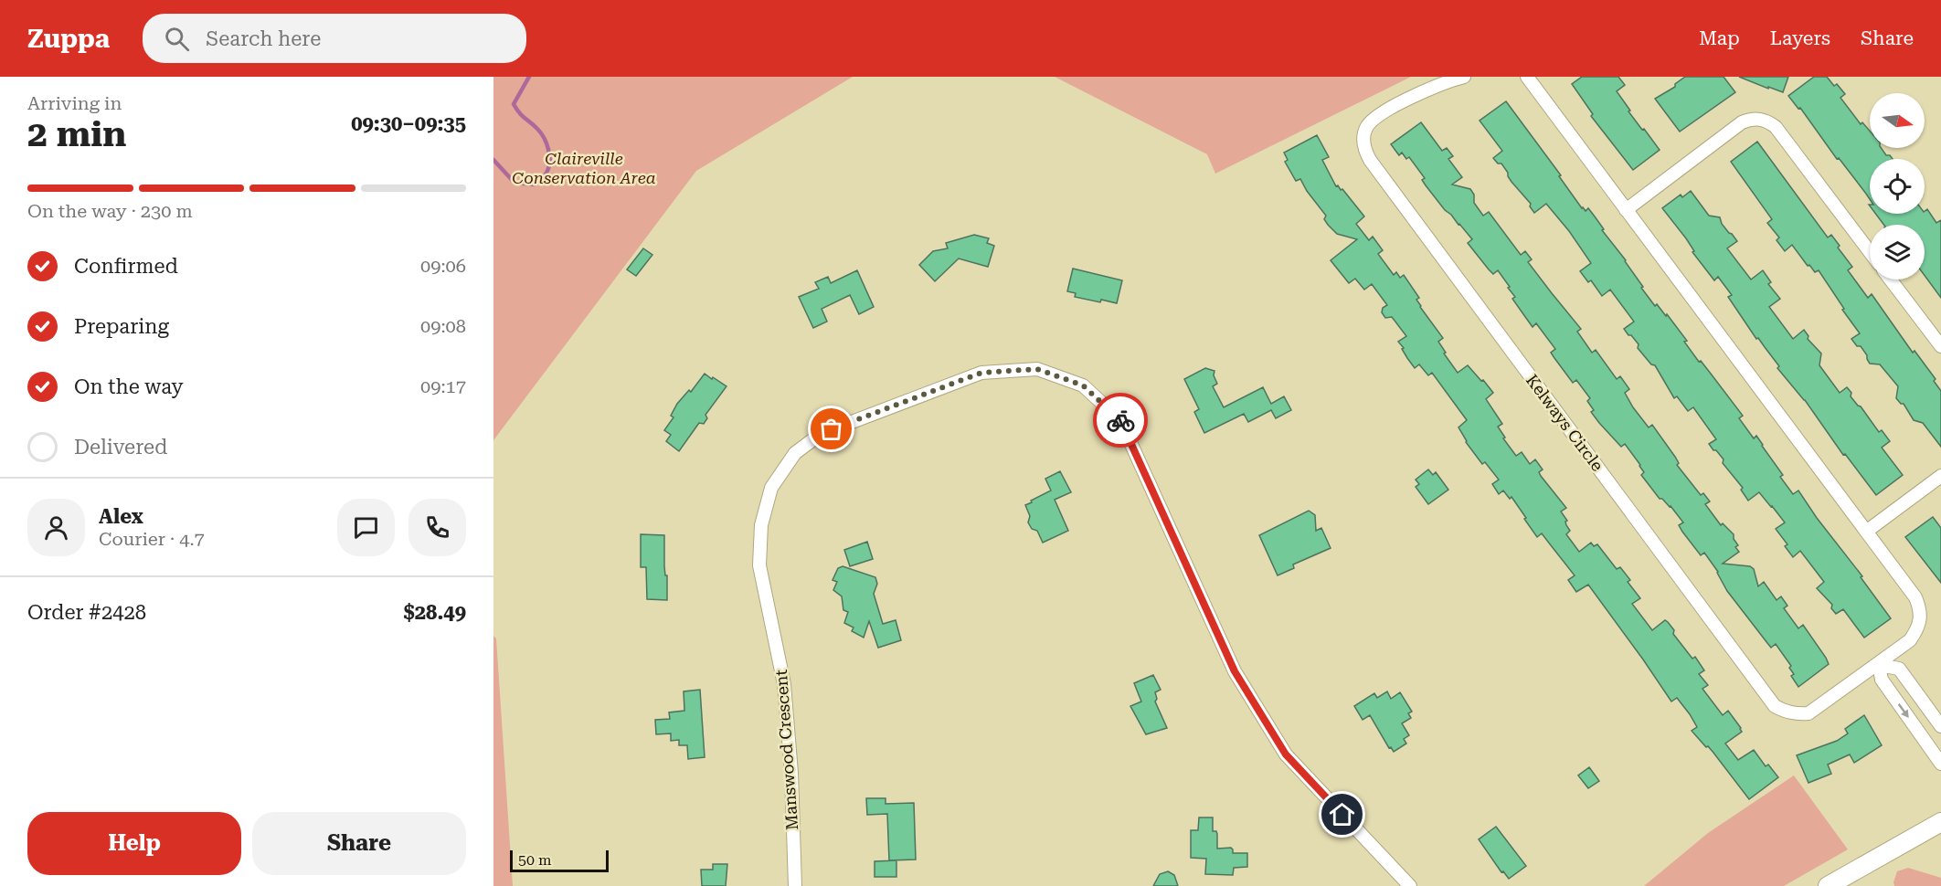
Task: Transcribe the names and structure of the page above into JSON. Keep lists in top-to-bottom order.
{
  "streets": {
    "street": ["Kelways Circle", "Manswood Crescent"]
  },
  "parks": ["Claireville Conservation Area"],
  "scale_bar": "50 m",
  "north": "right",
  "page": {
    "header": "Zuppa",
    "search": "Search here",
    "nav": ["Map", "Layers", "Share"],
    "heading": ["2 min", "Arriving in", "09:30–09:35"],
    "panel": [
      "Alex",
      "Courier · 4.7",
      "Order #2428",
      "$28.49"
    ],
    "bar": "On the way · 230 m",
    "list": [
      ["Confirmed", "09:06"],
      ["Preparing", "09:08"],
      ["On the way", "09:17"],
      "Delivered"
    ],
    "buttons": ["Help", "Share"],
    "scale": "50 m"
  }
}
